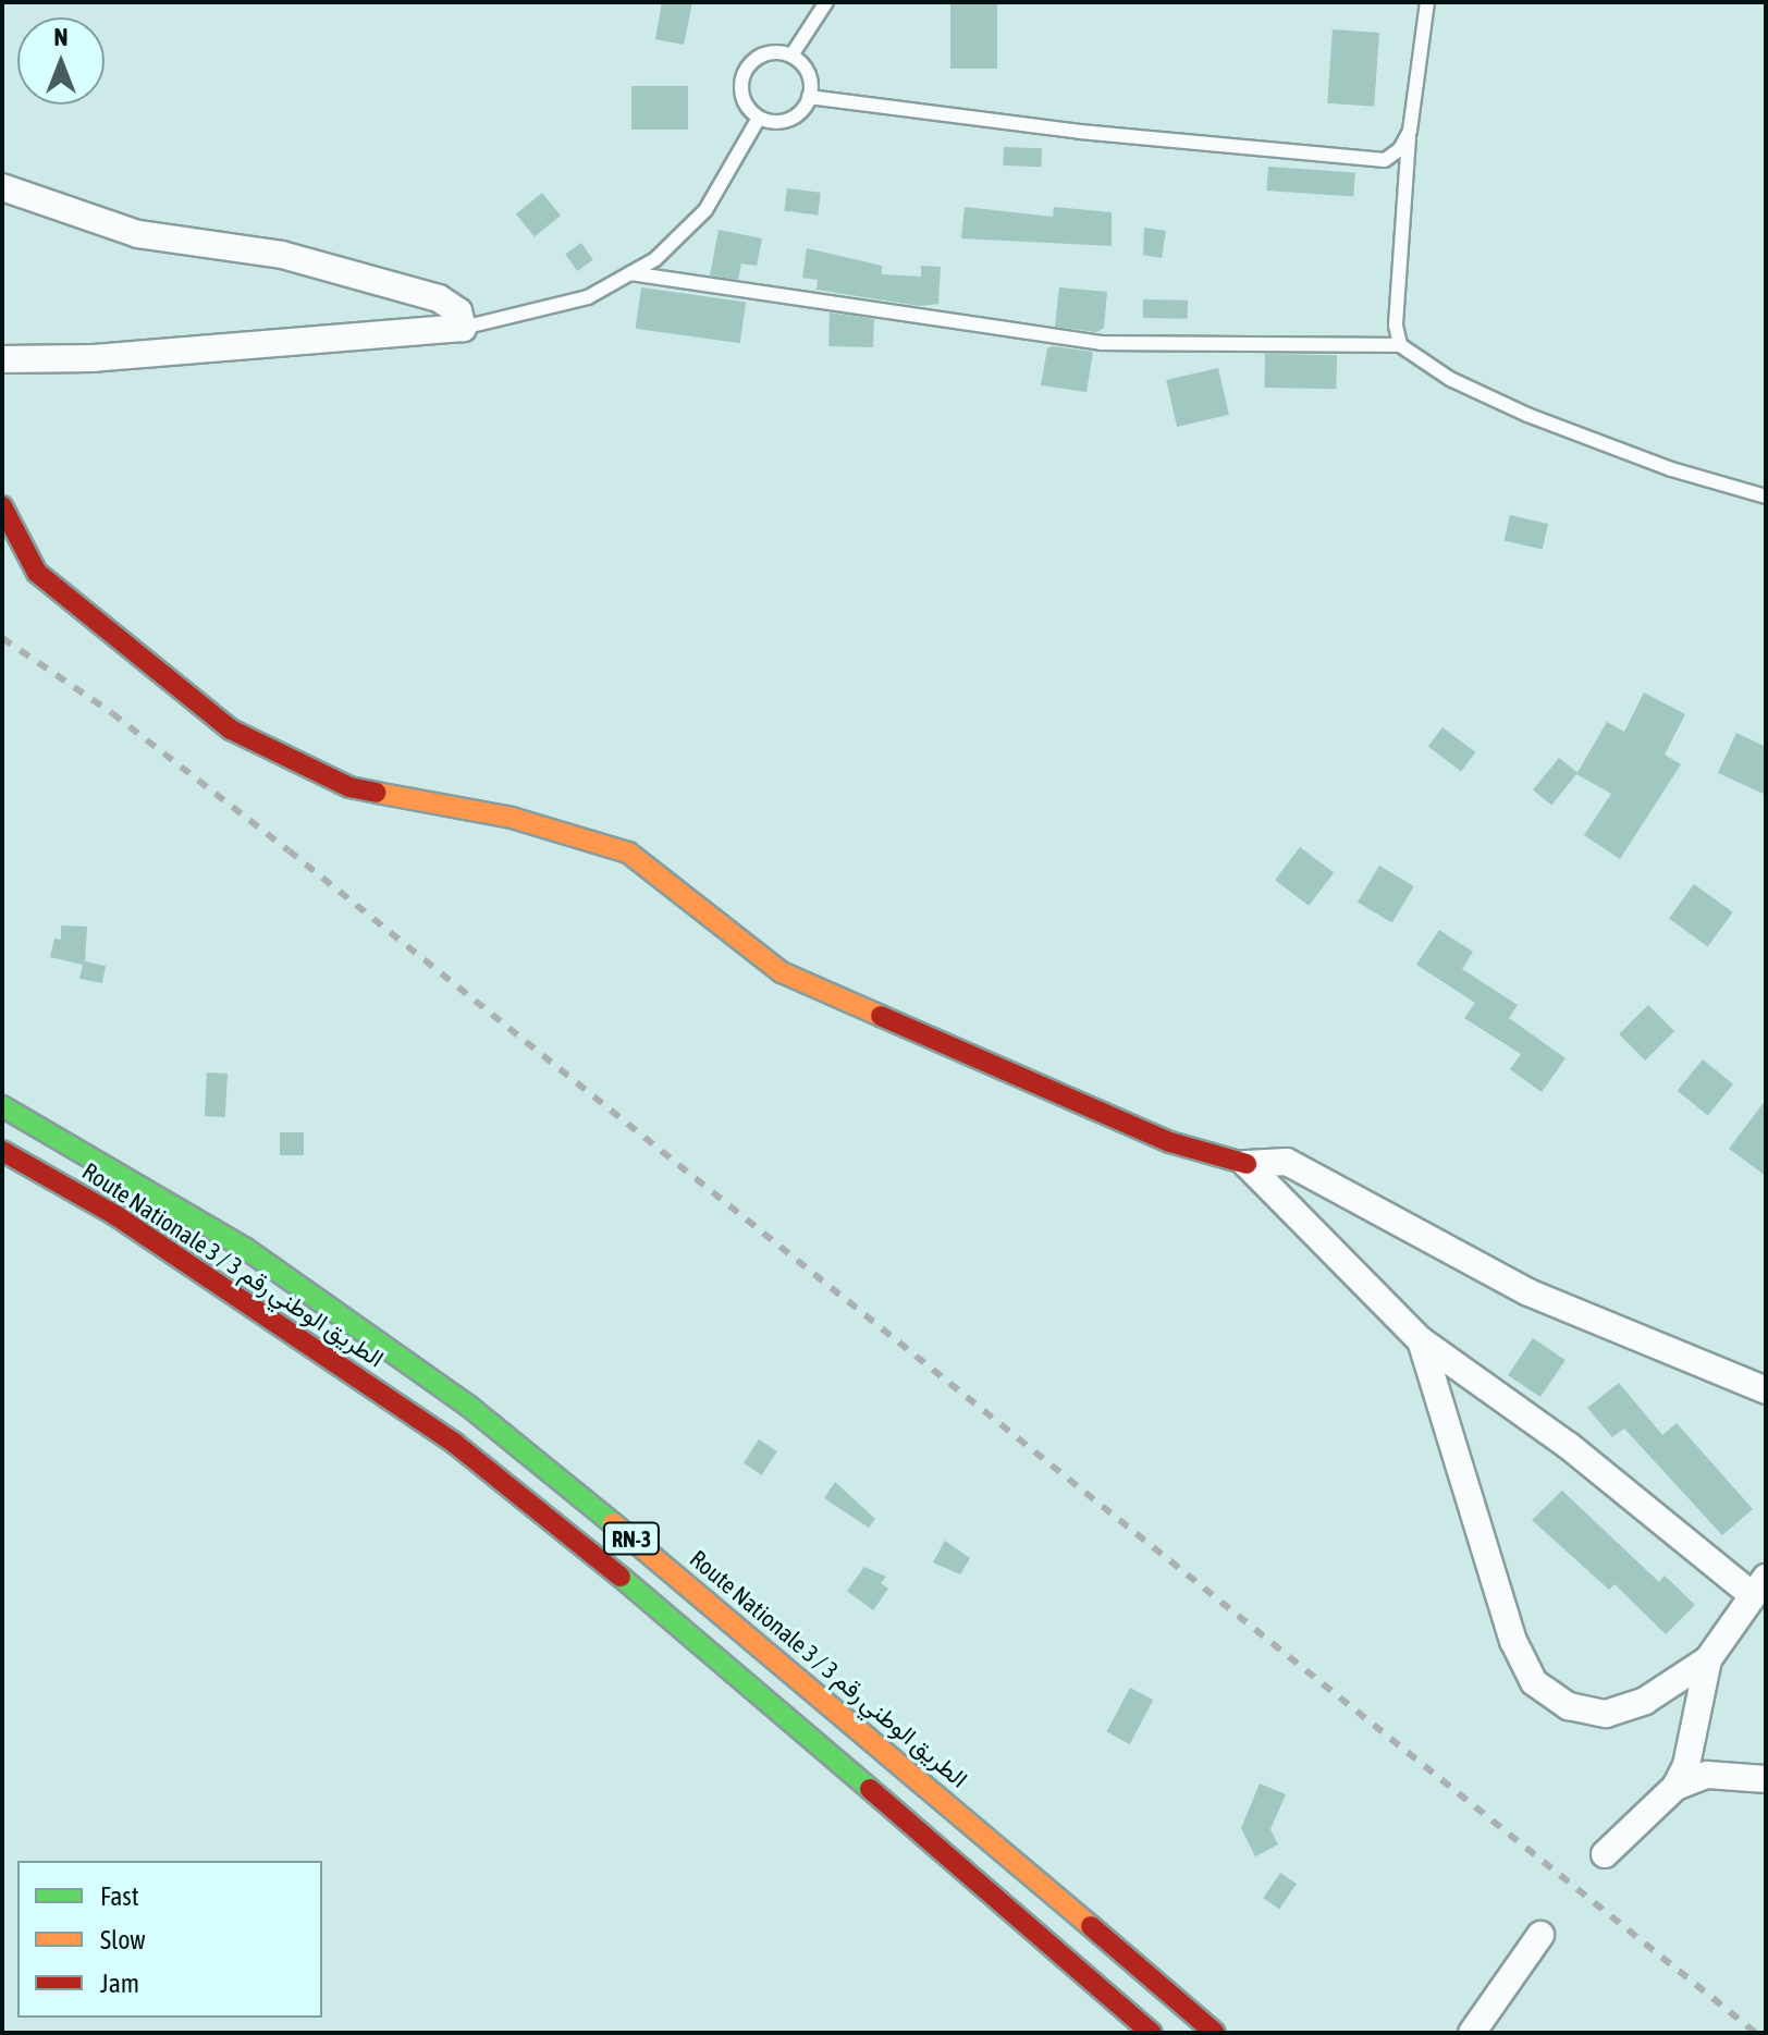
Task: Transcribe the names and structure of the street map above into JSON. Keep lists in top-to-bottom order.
{
  "streets": {
    "main road": ["Route Nationale 3 / الطريق الوطني رقم 3", "RN-3"]
  },
  "legend": ["Fast", "Slow", "Jam"],
  "north": "top"
}
